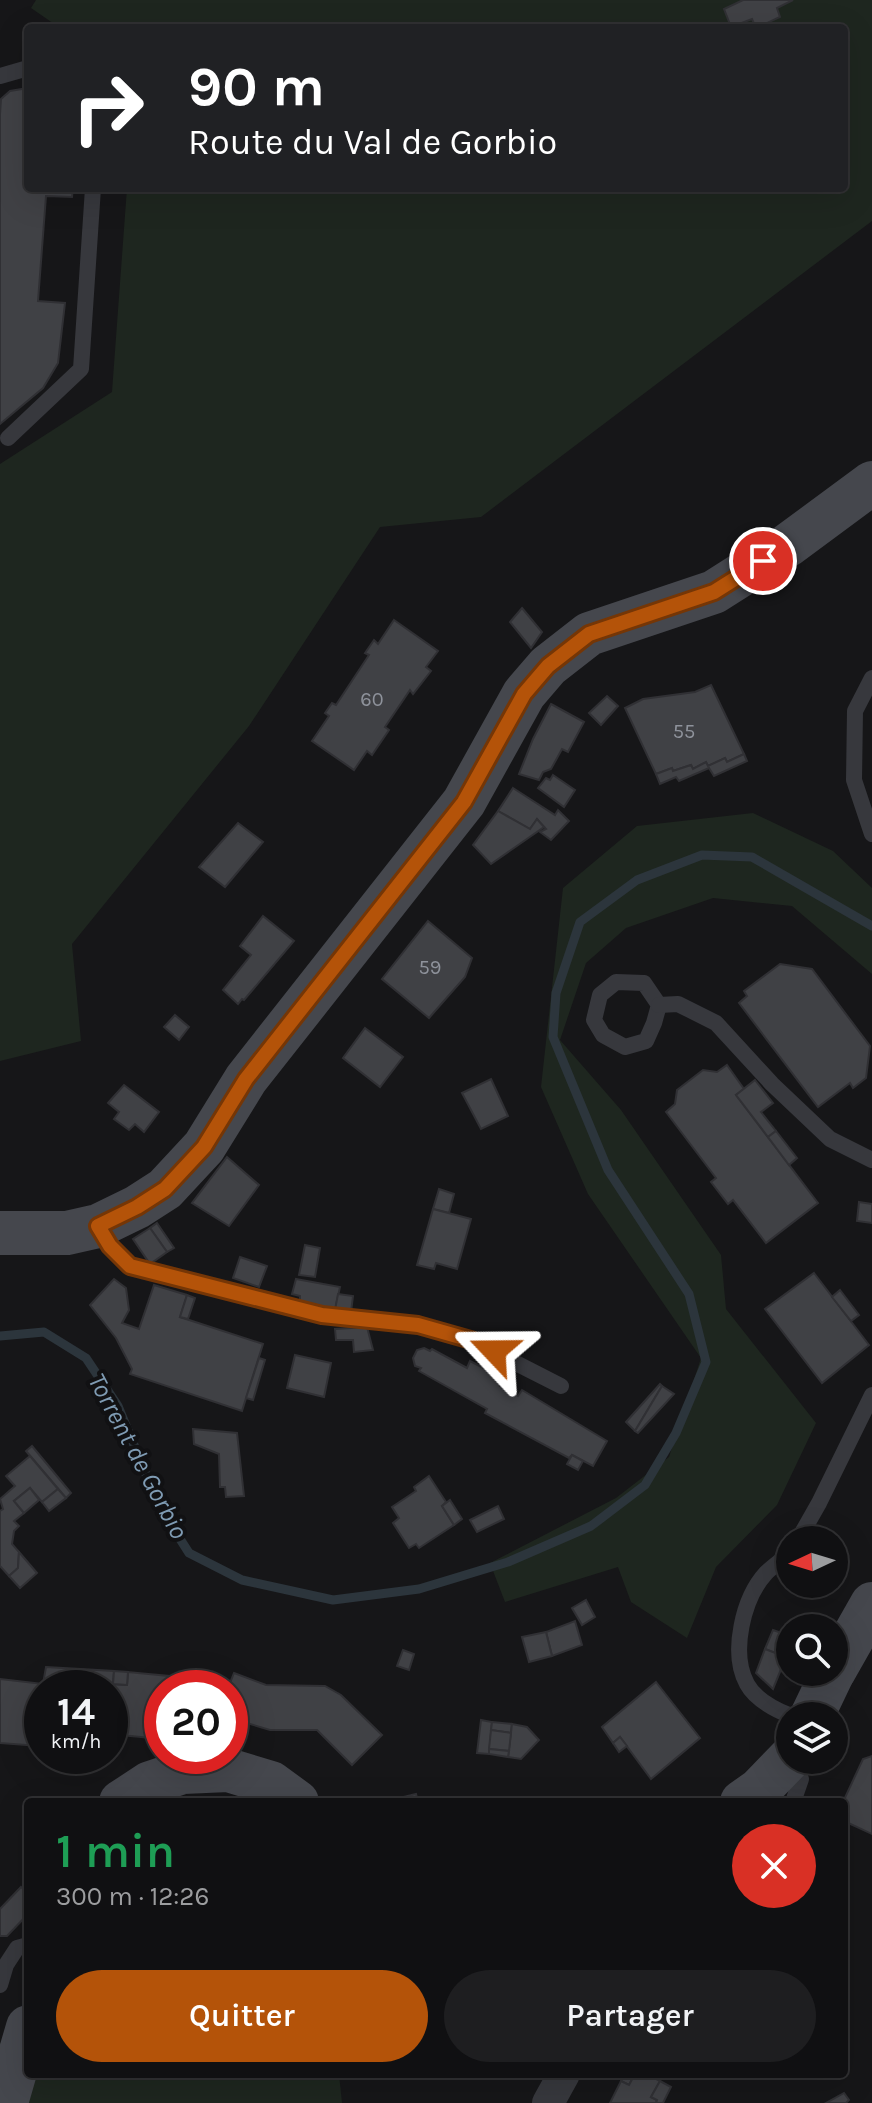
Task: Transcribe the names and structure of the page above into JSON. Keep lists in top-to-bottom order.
{
  "water": ["Torrent de Gorbio"],
  "house_numbers": ["60", "55", "59"],
  "north": "left",
  "page": {
    "turn": ["90 m", "Route du Val de Gorbio"],
    "speed": "14 km/h",
    "limit": "20",
    "heading": ["1 min", "300 m · 12:26"],
    "buttons": ["Quitter", "Partager"]
  }
}
